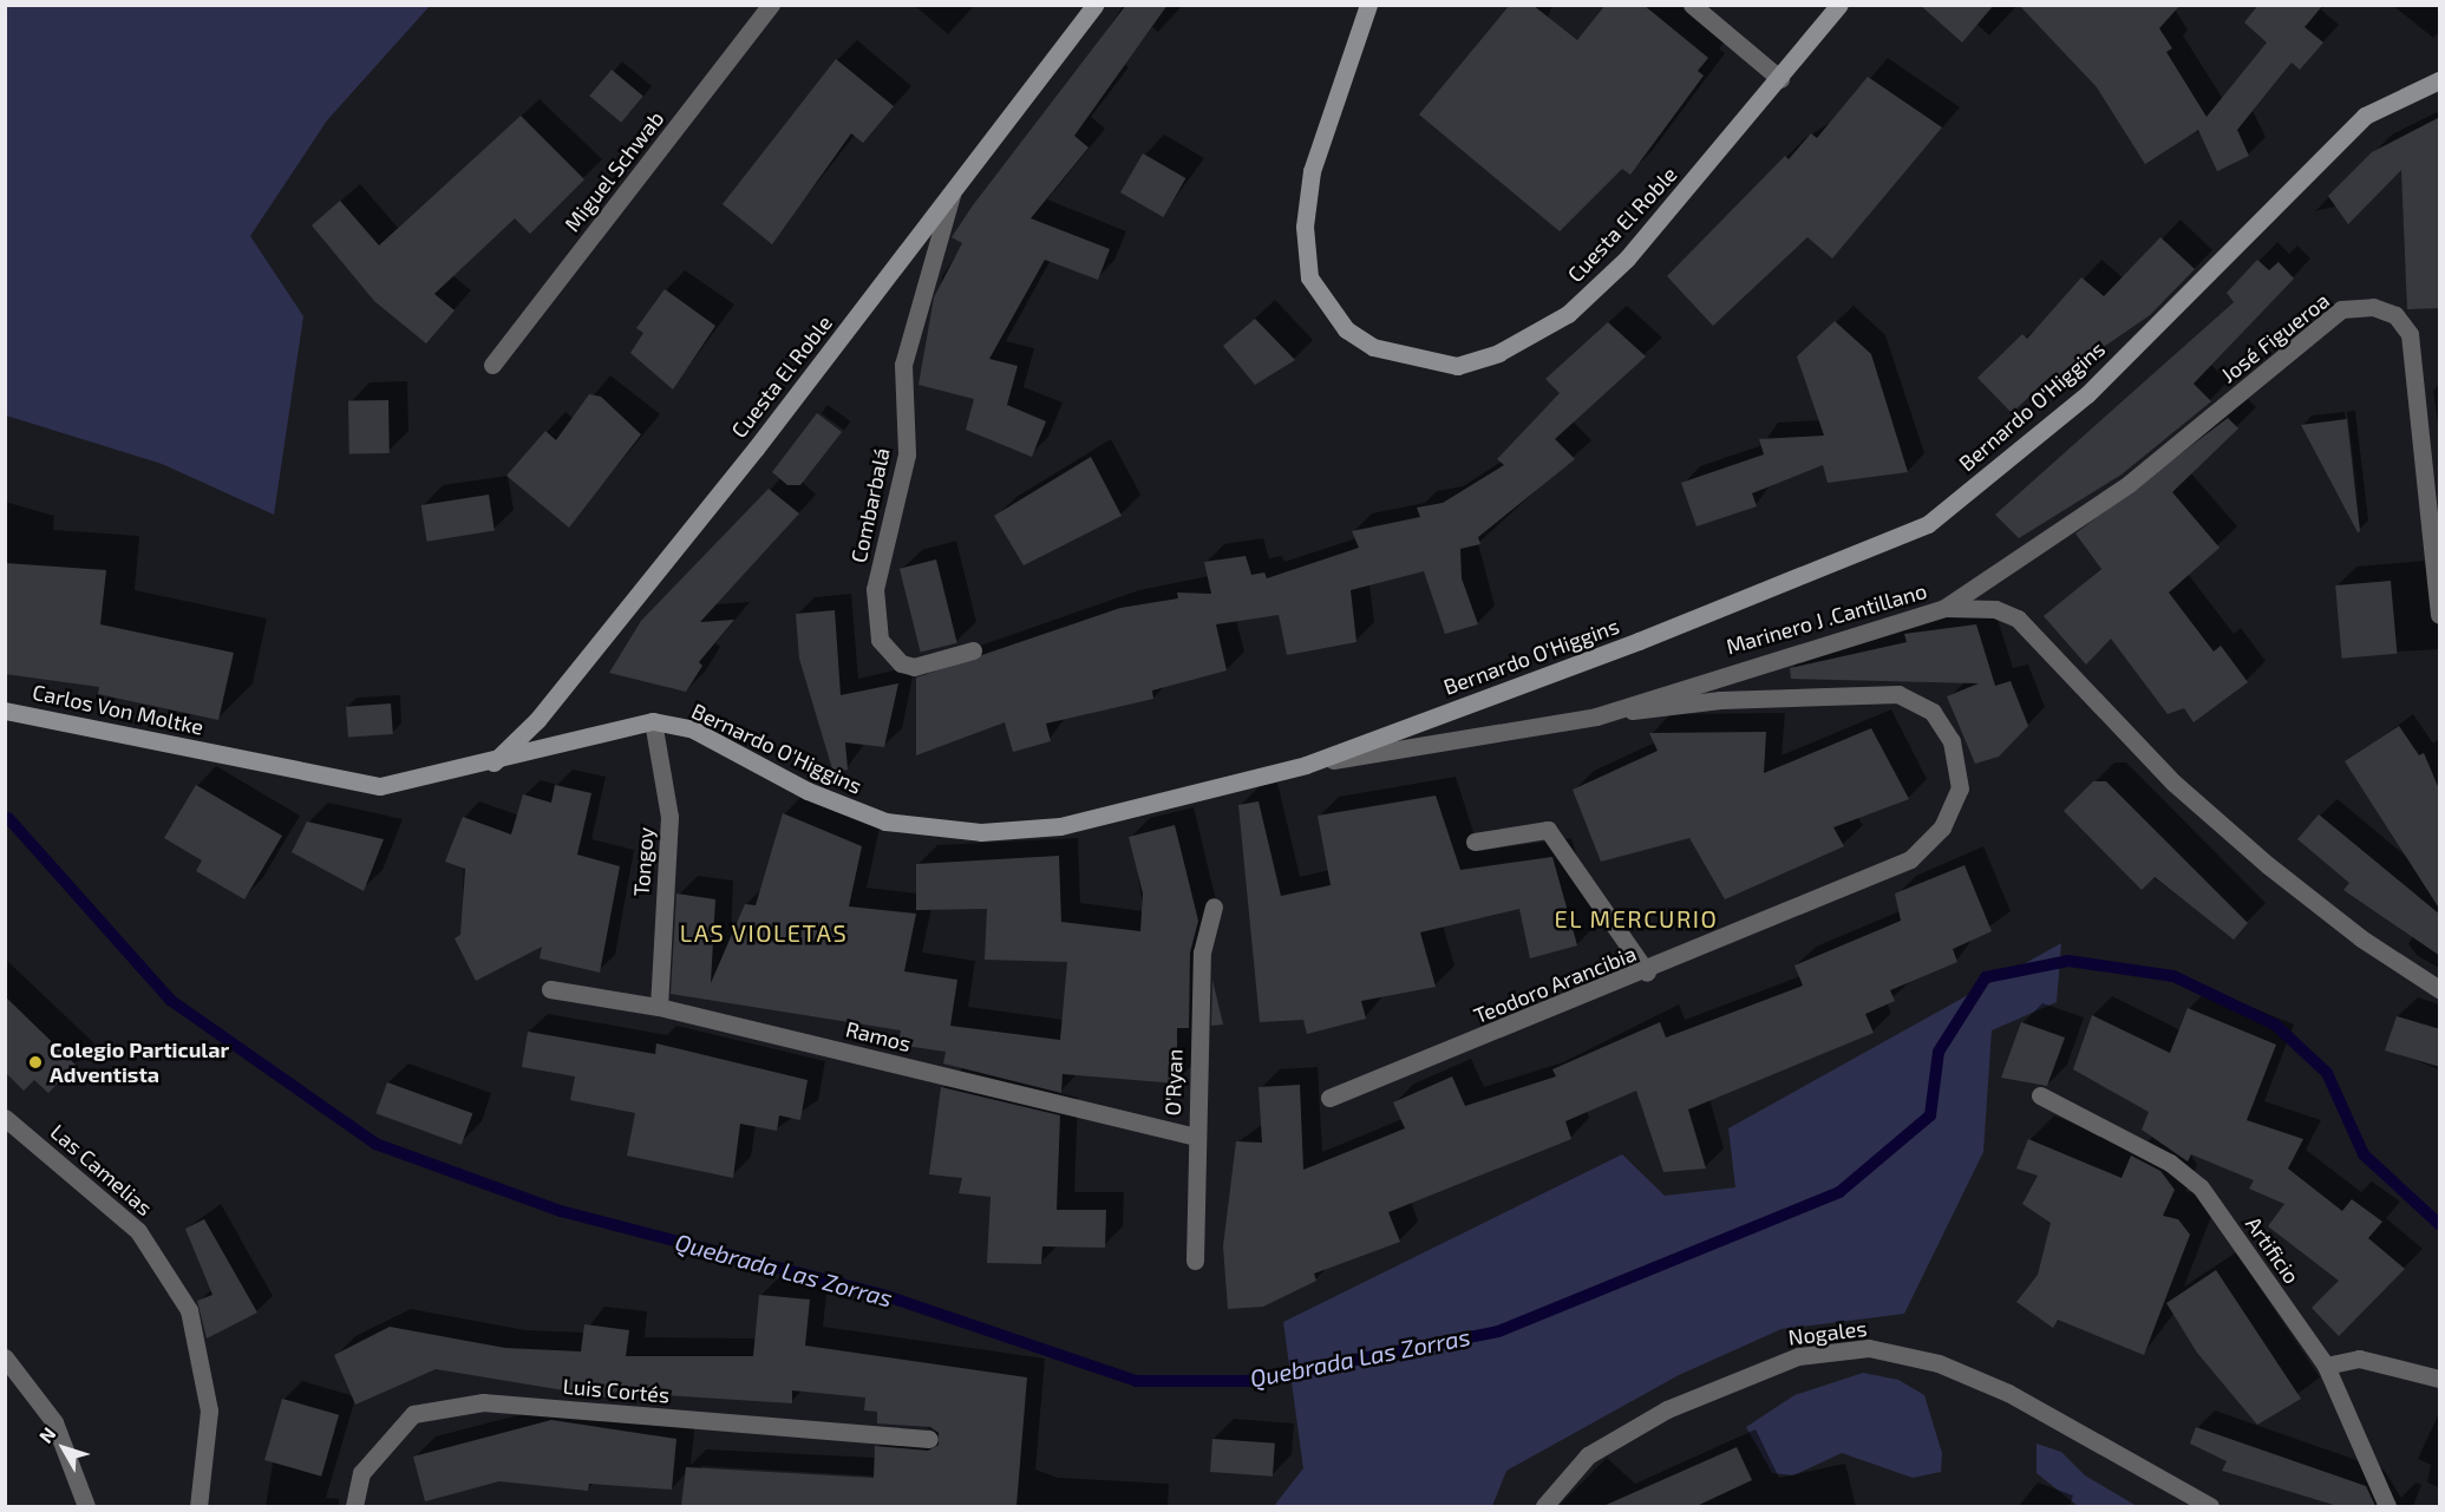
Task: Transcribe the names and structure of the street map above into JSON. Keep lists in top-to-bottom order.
{
  "streets": {
    "main road": ["Cuesta El Roble", "Bernardo O'Higgins", "Carlos Von Moltke"],
    "street": [
      "Miguel Schwab",
      "José Figueroa",
      "Combarbalá",
      "Marinero J .Cantillano",
      "Tongoy",
      "Teodoro Arancibia",
      "Ramos",
      "O'Ryan",
      "Las Camelias",
      "Artificio",
      "Nogales",
      "Luis Cortés"
    ]
  },
  "crossings": [
    ["Cuesta El Roble", "Bernardo O'Higgins"],
    ["Cuesta El Roble", "Combarbalá"],
    ["Cuesta El Roble", "Carlos Von Moltke"],
    ["José Figueroa", "Marinero J .Cantillano"],
    ["Bernardo O'Higgins", "Marinero J .Cantillano"],
    ["Bernardo O'Higgins", "Carlos Von Moltke"],
    ["Bernardo O'Higgins", "Tongoy"],
    ["Marinero J .Cantillano", "Teodoro Arancibia"],
    ["Tongoy", "Ramos"],
    ["Ramos", "O'Ryan"]
  ],
  "districts": ["EL MERCURIO", "LAS VIOLETAS"],
  "water": ["Quebrada Las Zorras"],
  "places": ["Colegio Particular Adventista"],
  "north": "top left"
}
